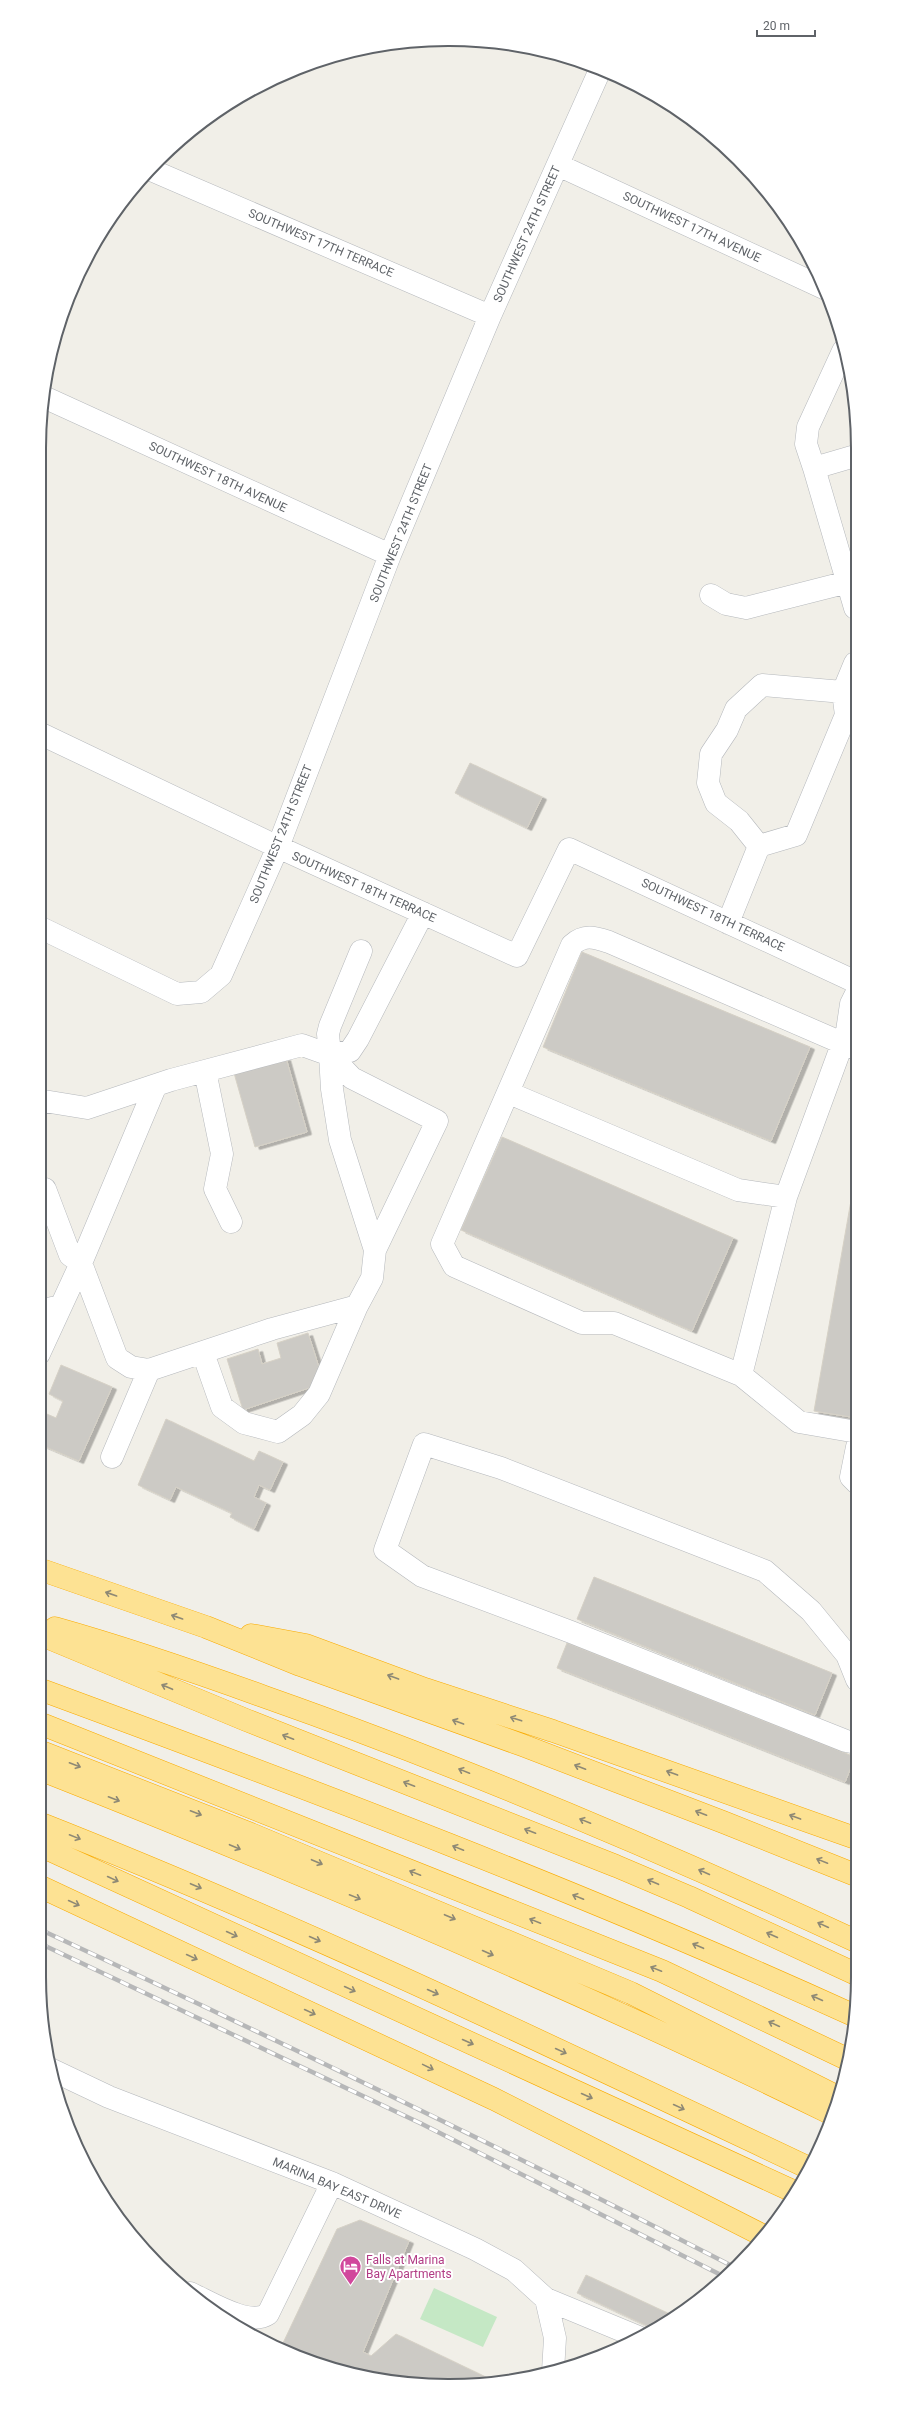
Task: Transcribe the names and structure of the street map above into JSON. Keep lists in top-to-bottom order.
{
  "streets": {
    "street": [
      "SOUTHWEST 17TH AVENUE",
      "SOUTHWEST 24TH STREET",
      "SOUTHWEST 17TH TERRACE",
      "SOUTHWEST 18TH AVENUE",
      "SOUTHWEST 18TH TERRACE",
      "MARINA BAY EAST DRIVE"
    ]
  },
  "crossings": [
    ["SOUTHWEST 17TH AVENUE", "SOUTHWEST 24TH STREET"],
    ["SOUTHWEST 24TH STREET", "SOUTHWEST 17TH TERRACE"],
    ["SOUTHWEST 24TH STREET", "SOUTHWEST 18TH AVENUE"],
    ["SOUTHWEST 24TH STREET", "SOUTHWEST 18TH TERRACE"]
  ],
  "places": {
    "hotel": ["Falls at Marina Bay Apartments"]
  },
  "scale_bar": "20 m"
}
